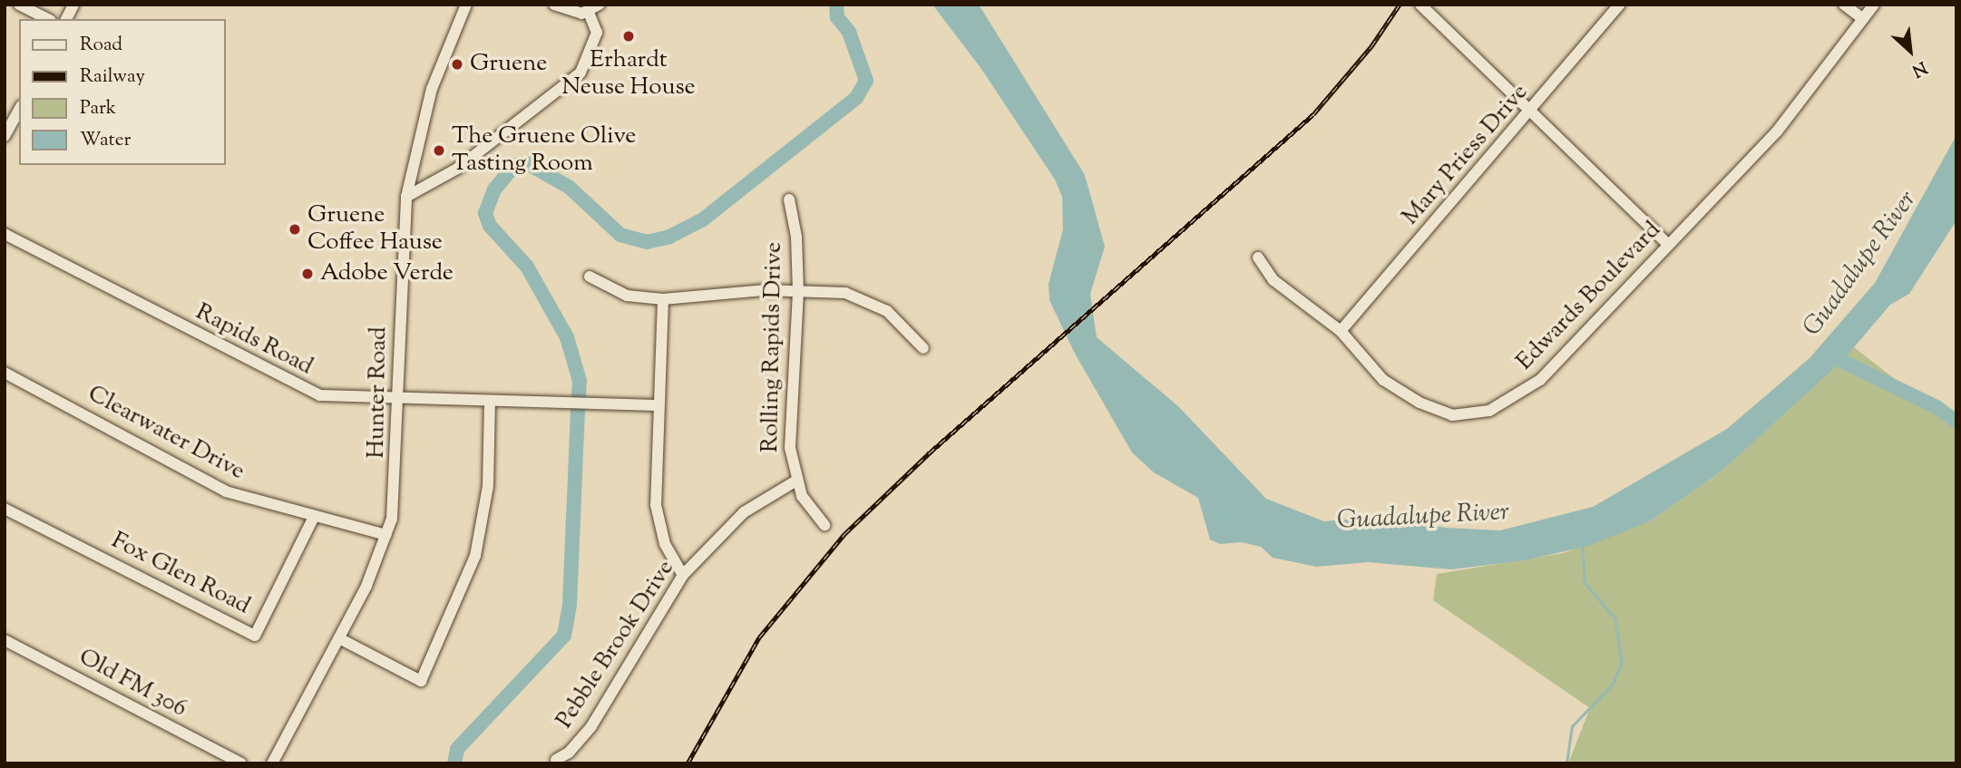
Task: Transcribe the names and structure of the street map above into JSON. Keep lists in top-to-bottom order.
{
  "streets": {
    "street": [
      "Mary Priess Drive",
      "Edwards Boulevard",
      "Rapids Road",
      "Rolling Rapids Drive",
      "Hunter Road",
      "Clearwater Drive",
      "Fox Glen Road",
      "Pebble Brook Drive",
      "Old FM 306"
    ]
  },
  "crossings": [
    ["Mary Priess Drive", "Edwards Boulevard"],
    ["Rapids Road", "Hunter Road"],
    ["Rolling Rapids Drive", "Pebble Brook Drive"],
    ["Hunter Road", "Clearwater Drive"],
    ["Clearwater Drive", "Fox Glen Road"]
  ],
  "water": ["Guadalupe River"],
  "places": [
    "Erhardt Neuse House",
    "Gruene",
    "The Gruene Olive Tasting Room",
    "Gruene Coffee Hause",
    "Adobe Verde"
  ],
  "legend": [
    "Road",
    "Railway",
    "Park",
    "Water"
  ],
  "north": "bottom right"
}
